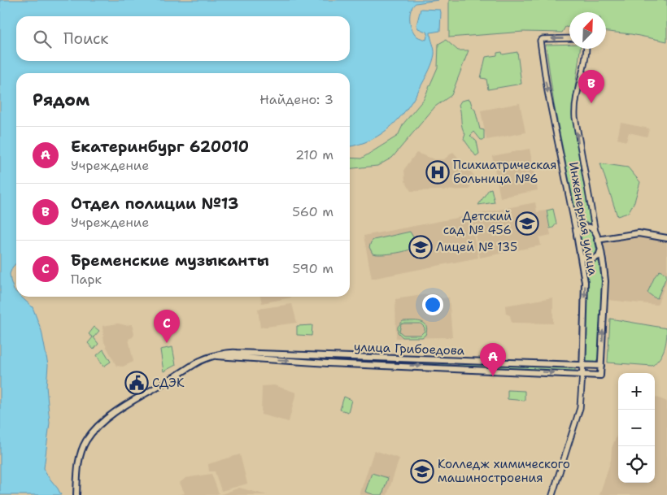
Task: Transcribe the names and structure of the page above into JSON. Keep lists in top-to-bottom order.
{
  "streets": {
    "main road": ["Инженерная улица", "улица Грибоедова"]
  },
  "crossings": [
    ["Инженерная улица", "улица Грибоедова"]
  ],
  "places": {
    "hospital": ["Психиатрическая больница №6"],
    "school or university": ["Детский сад № 456", "Лицей № 135", "Колледж химического машиностроения"],
    "public building": ["СДЭК"]
  },
  "north": "top right",
  "page": {
    "search": "Поиск",
    "pins": ["B", "C", "A"],
    "heading": ["Рядом", "Найдено: 3"],
    "list": [
      {
        "mark": "A",
        "name": "Екатеринбург 620010",
        "note": "Учреждение",
        "value": "210 m"
      },
      {
        "mark": "B",
        "name": "Отдел полиции №13",
        "note": "Учреждение",
        "value": "560 m"
      },
      {
        "mark": "C",
        "name": "Бременские музыканты",
        "note": "Парк",
        "value": "590 m"
      }
    ],
    "map_buttons": ["+", "−"]
  }
}
